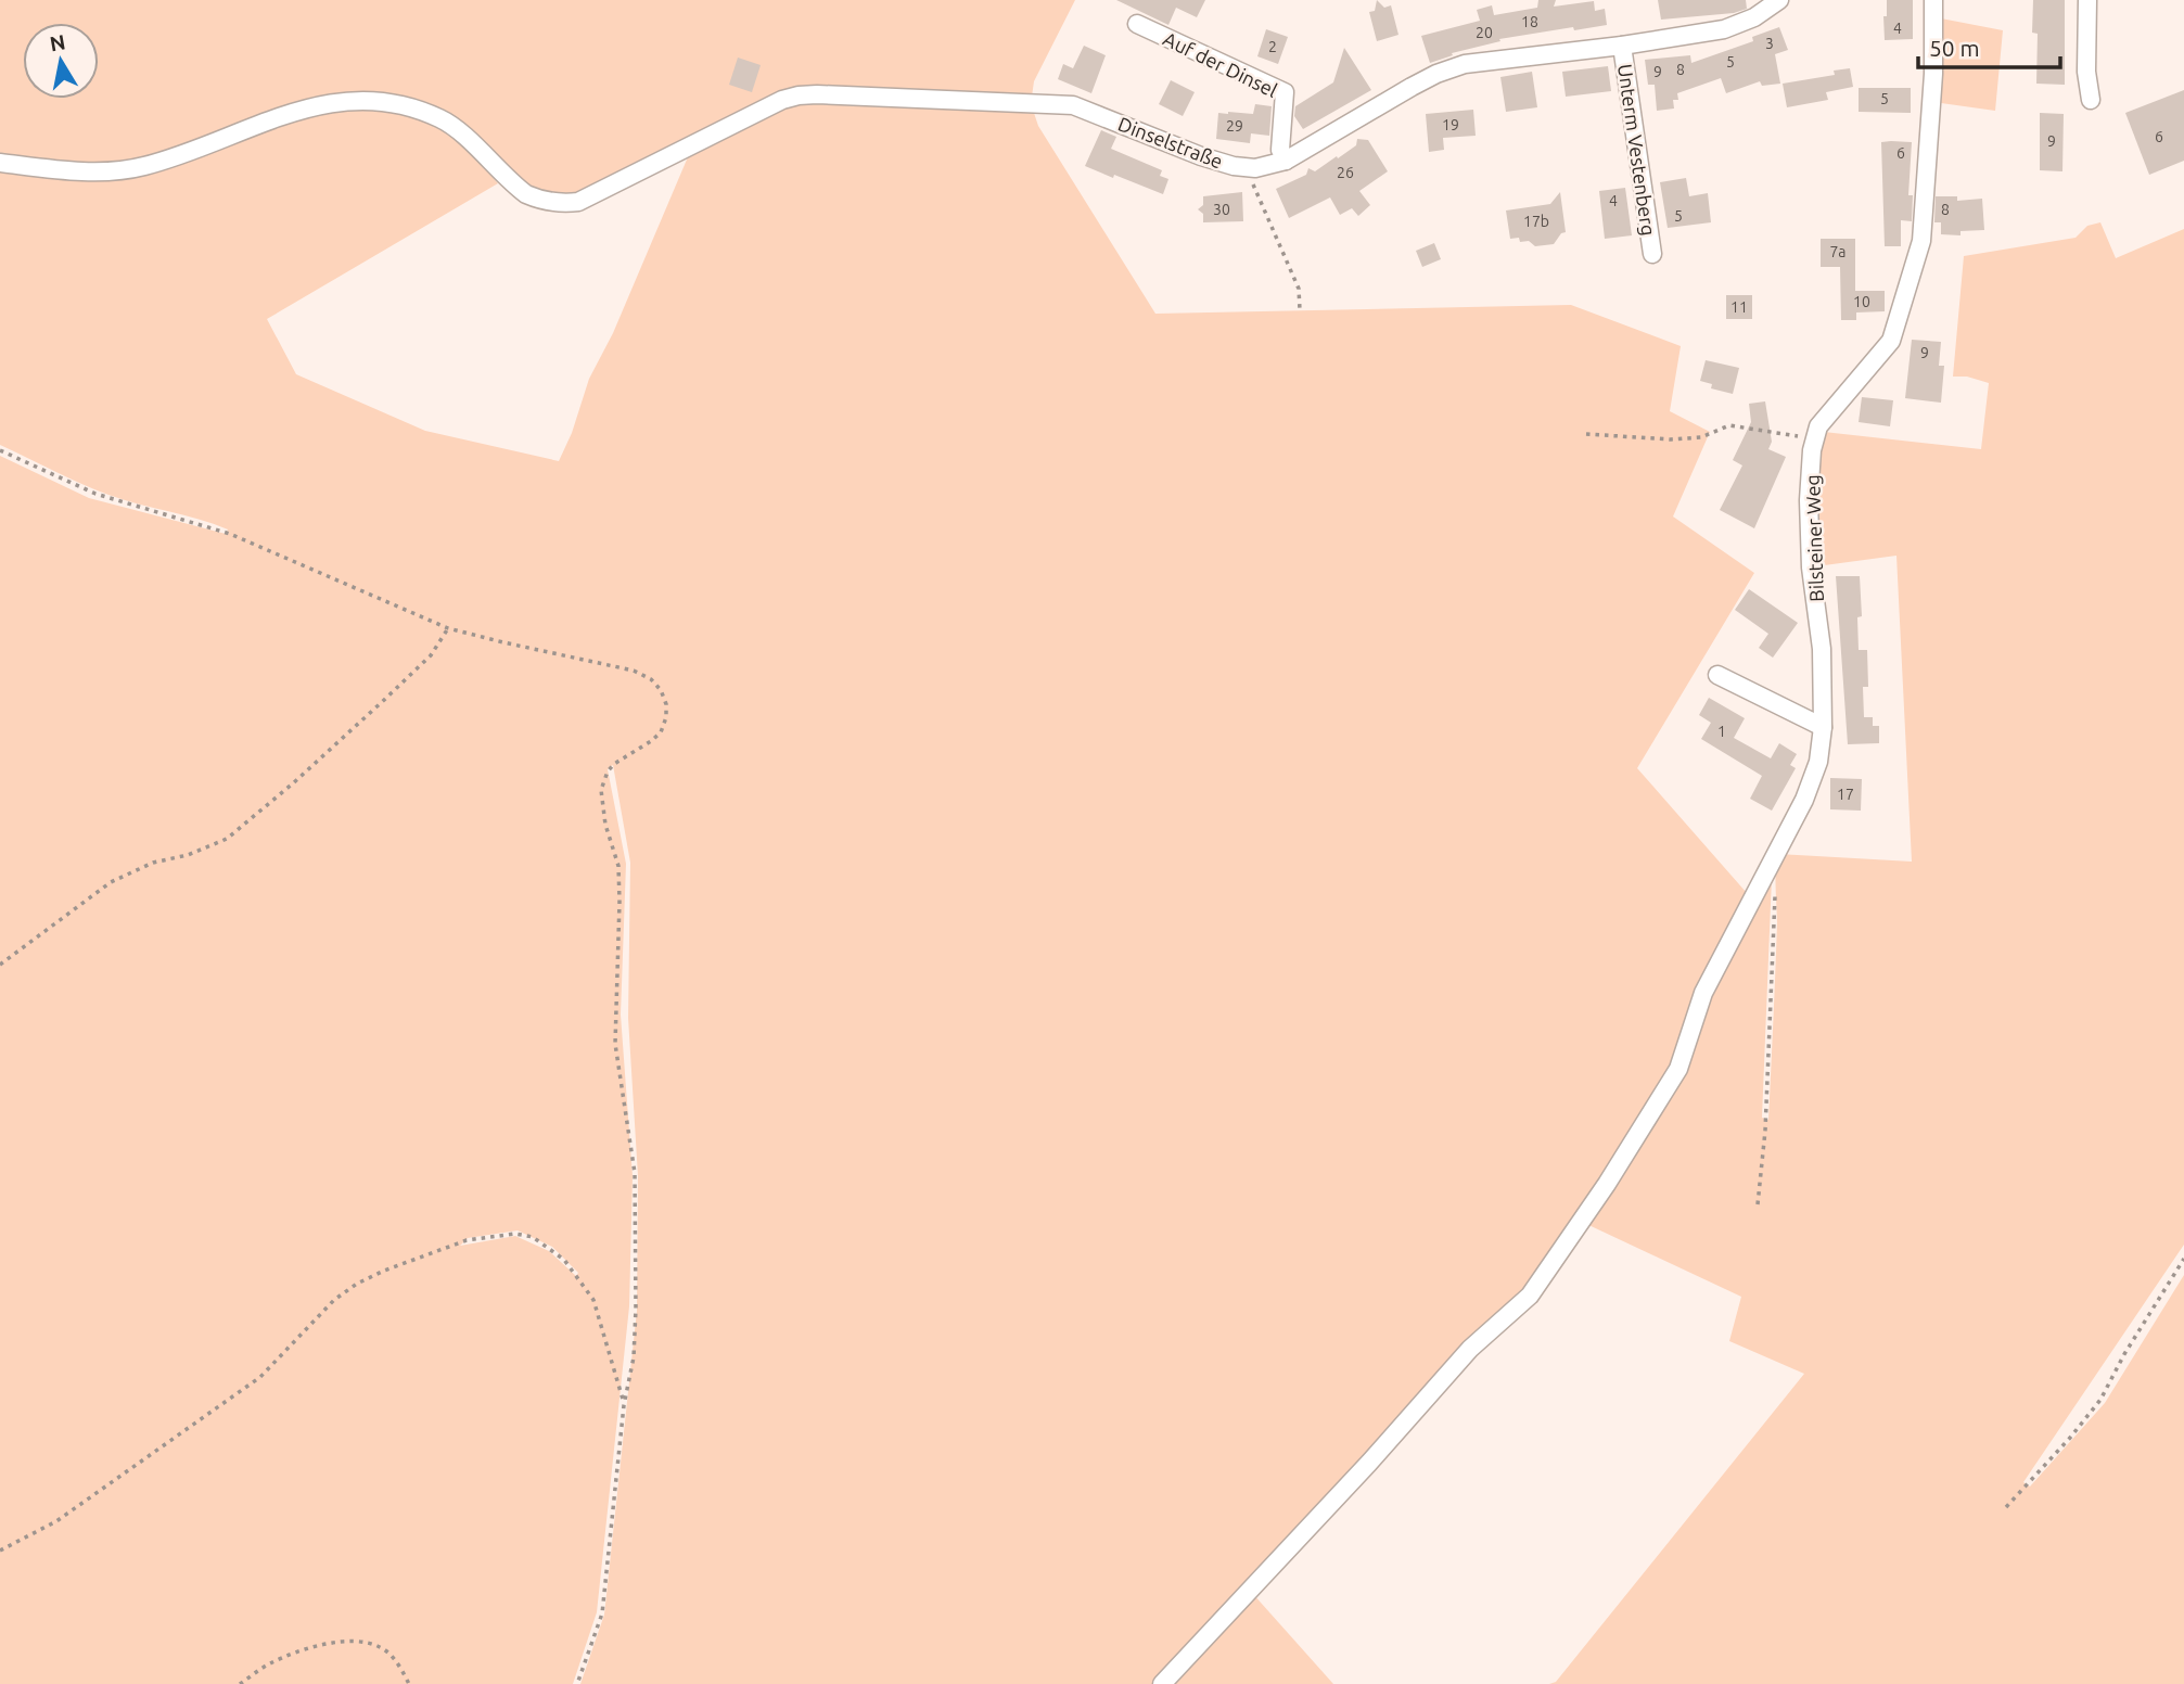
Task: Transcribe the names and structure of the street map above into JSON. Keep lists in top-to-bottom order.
{
  "streets": {
    "street": [
      "Auf der Dinsel",
      "Dinselstraße",
      "Unterm Vestenberg",
      "Bilsteiner Weg"
    ]
  },
  "crossings": [
    ["Auf der Dinsel", "Dinselstraße"],
    ["Dinselstraße", "Unterm Vestenberg"]
  ],
  "house_numbers": [
    "18",
    "4",
    "20",
    "3",
    "2",
    "5",
    "8",
    "9",
    "5",
    "19",
    "29",
    "6",
    "9",
    "6",
    "26",
    "4",
    "30",
    "8",
    "5",
    "17b",
    "7a",
    "10",
    "11",
    "9",
    "1",
    "17"
  ],
  "scale_bar": "50 m",
  "north": "top"
}
